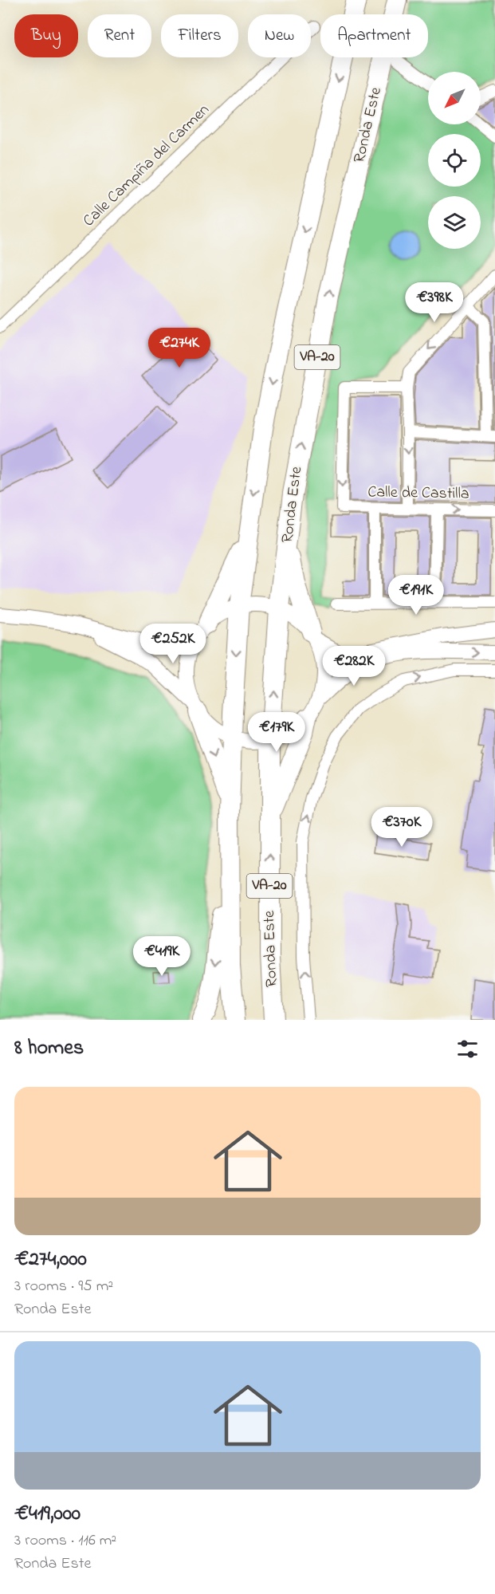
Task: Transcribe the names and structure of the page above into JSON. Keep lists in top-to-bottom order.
{
  "streets": {
    "highway": ["Ronda Este", "VA-20"],
    "street": ["Calle Campiña del Carmen", "Calle de Castilla"]
  },
  "north": "bottom left",
  "page": {
    "chip": [
      "Buy",
      "Rent",
      "Filters",
      "New",
      "Apartment"
    ],
    "price": [
      "€398K",
      "€274K",
      "€191K",
      "€252K",
      "€282K",
      "€179K",
      "€370K",
      "€419K"
    ],
    "heading": "8 homes",
    "list": [
      {
        "name": "€274,000",
        "note": "3 rooms · 95 m² · Ronda Este"
      },
      {
        "name": "€419,000",
        "note": "3 rooms · 116 m² · Ronda Este"
      }
    ]
  }
}
